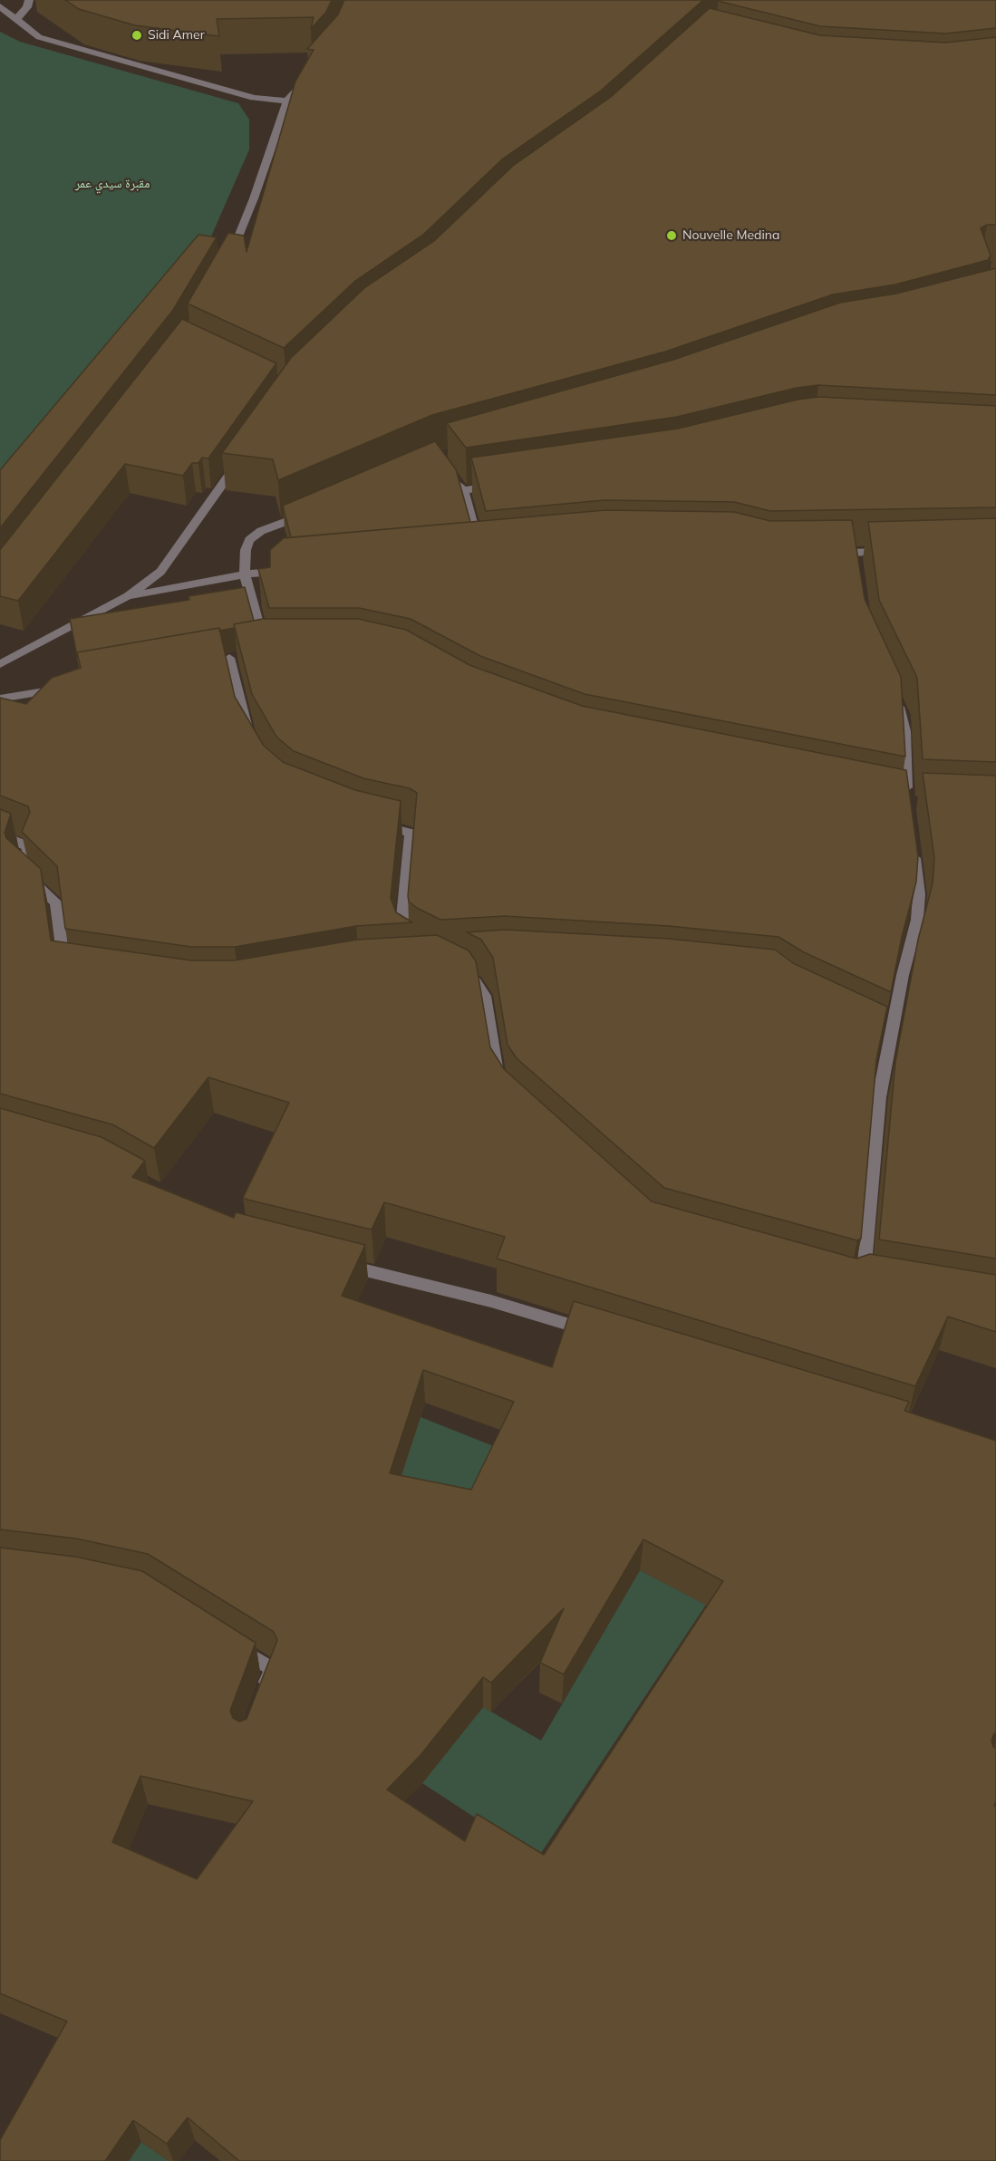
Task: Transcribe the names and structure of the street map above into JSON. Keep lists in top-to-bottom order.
{
  "parks": ["مقبرة سيدي عمر"],
  "places": ["Sidi Amer", "Nouvelle Medina"]
}
